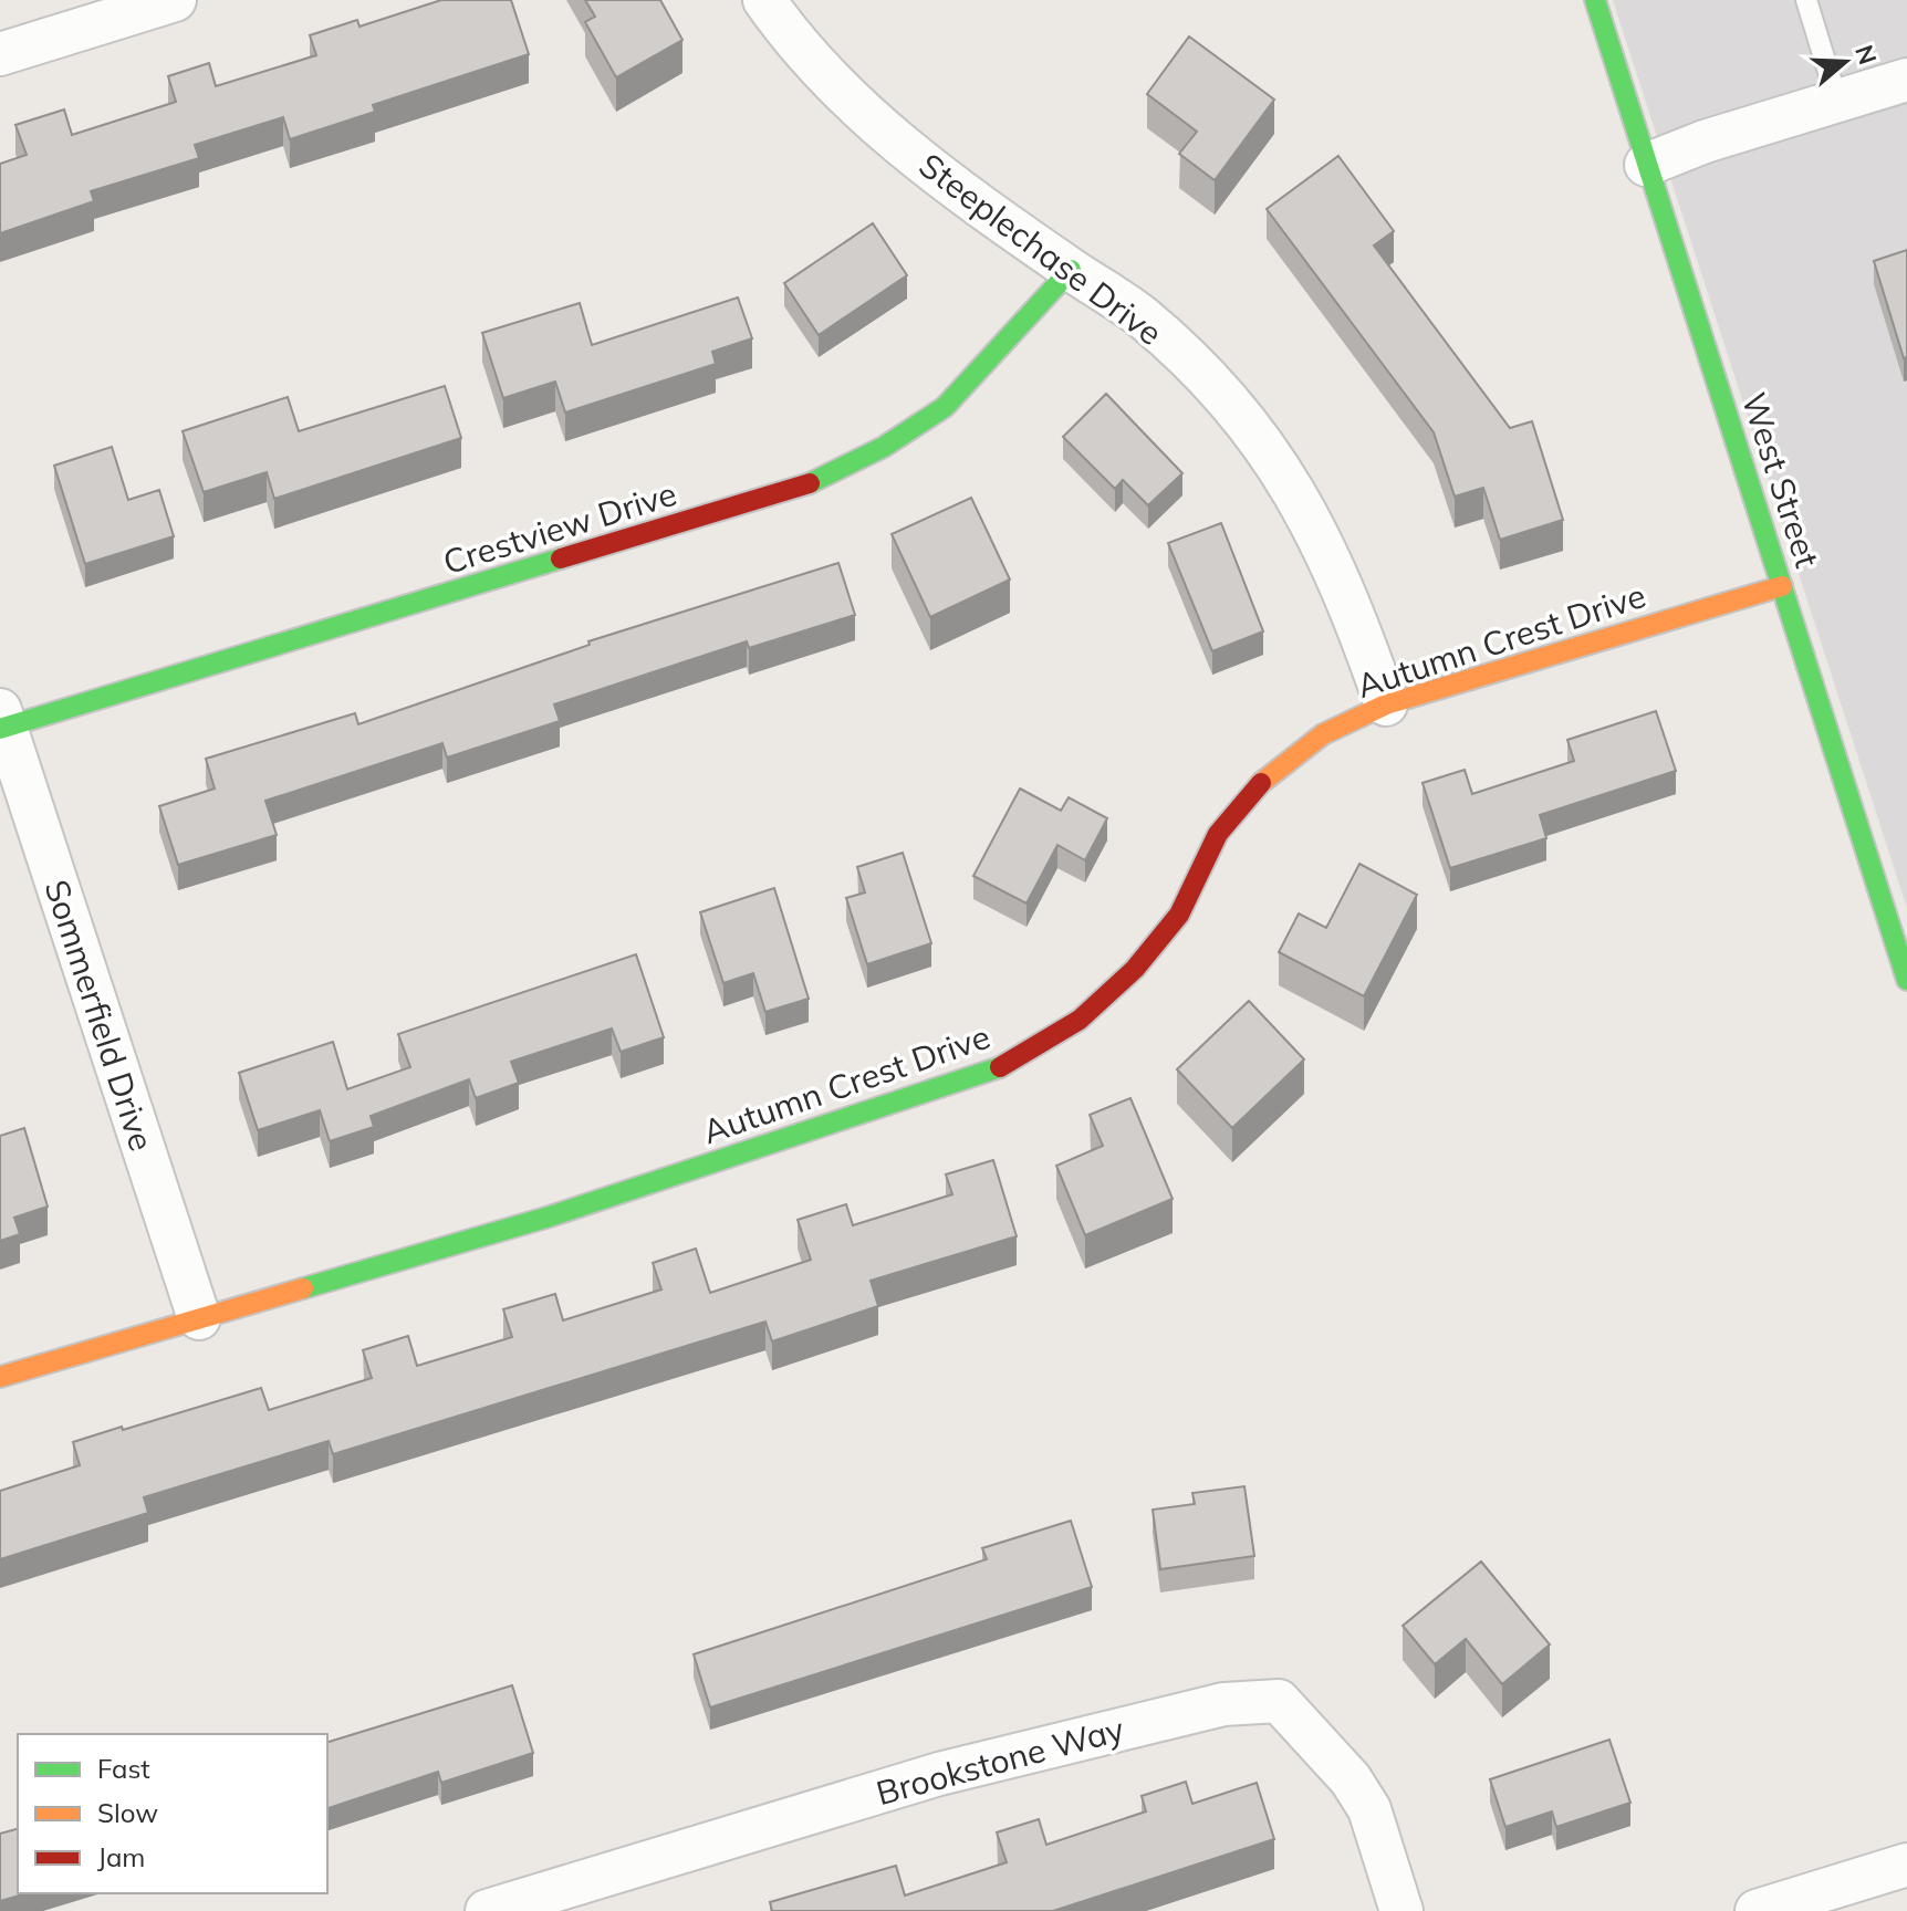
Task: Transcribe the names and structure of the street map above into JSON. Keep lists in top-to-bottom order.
{
  "streets": {
    "street": [
      "Steeplechase Drive",
      "West Street",
      "Crestview Drive",
      "Autumn Crest Drive",
      "Sommerfield Drive",
      "Brookstone Way"
    ]
  },
  "crossings": [
    ["Steeplechase Drive", "Crestview Drive"],
    ["Steeplechase Drive", "Autumn Crest Drive"],
    ["West Street", "Autumn Crest Drive"],
    ["Crestview Drive", "Sommerfield Drive"],
    ["Autumn Crest Drive", "Sommerfield Drive"]
  ],
  "legend": ["Fast", "Slow", "Jam"],
  "north": "right"
}
